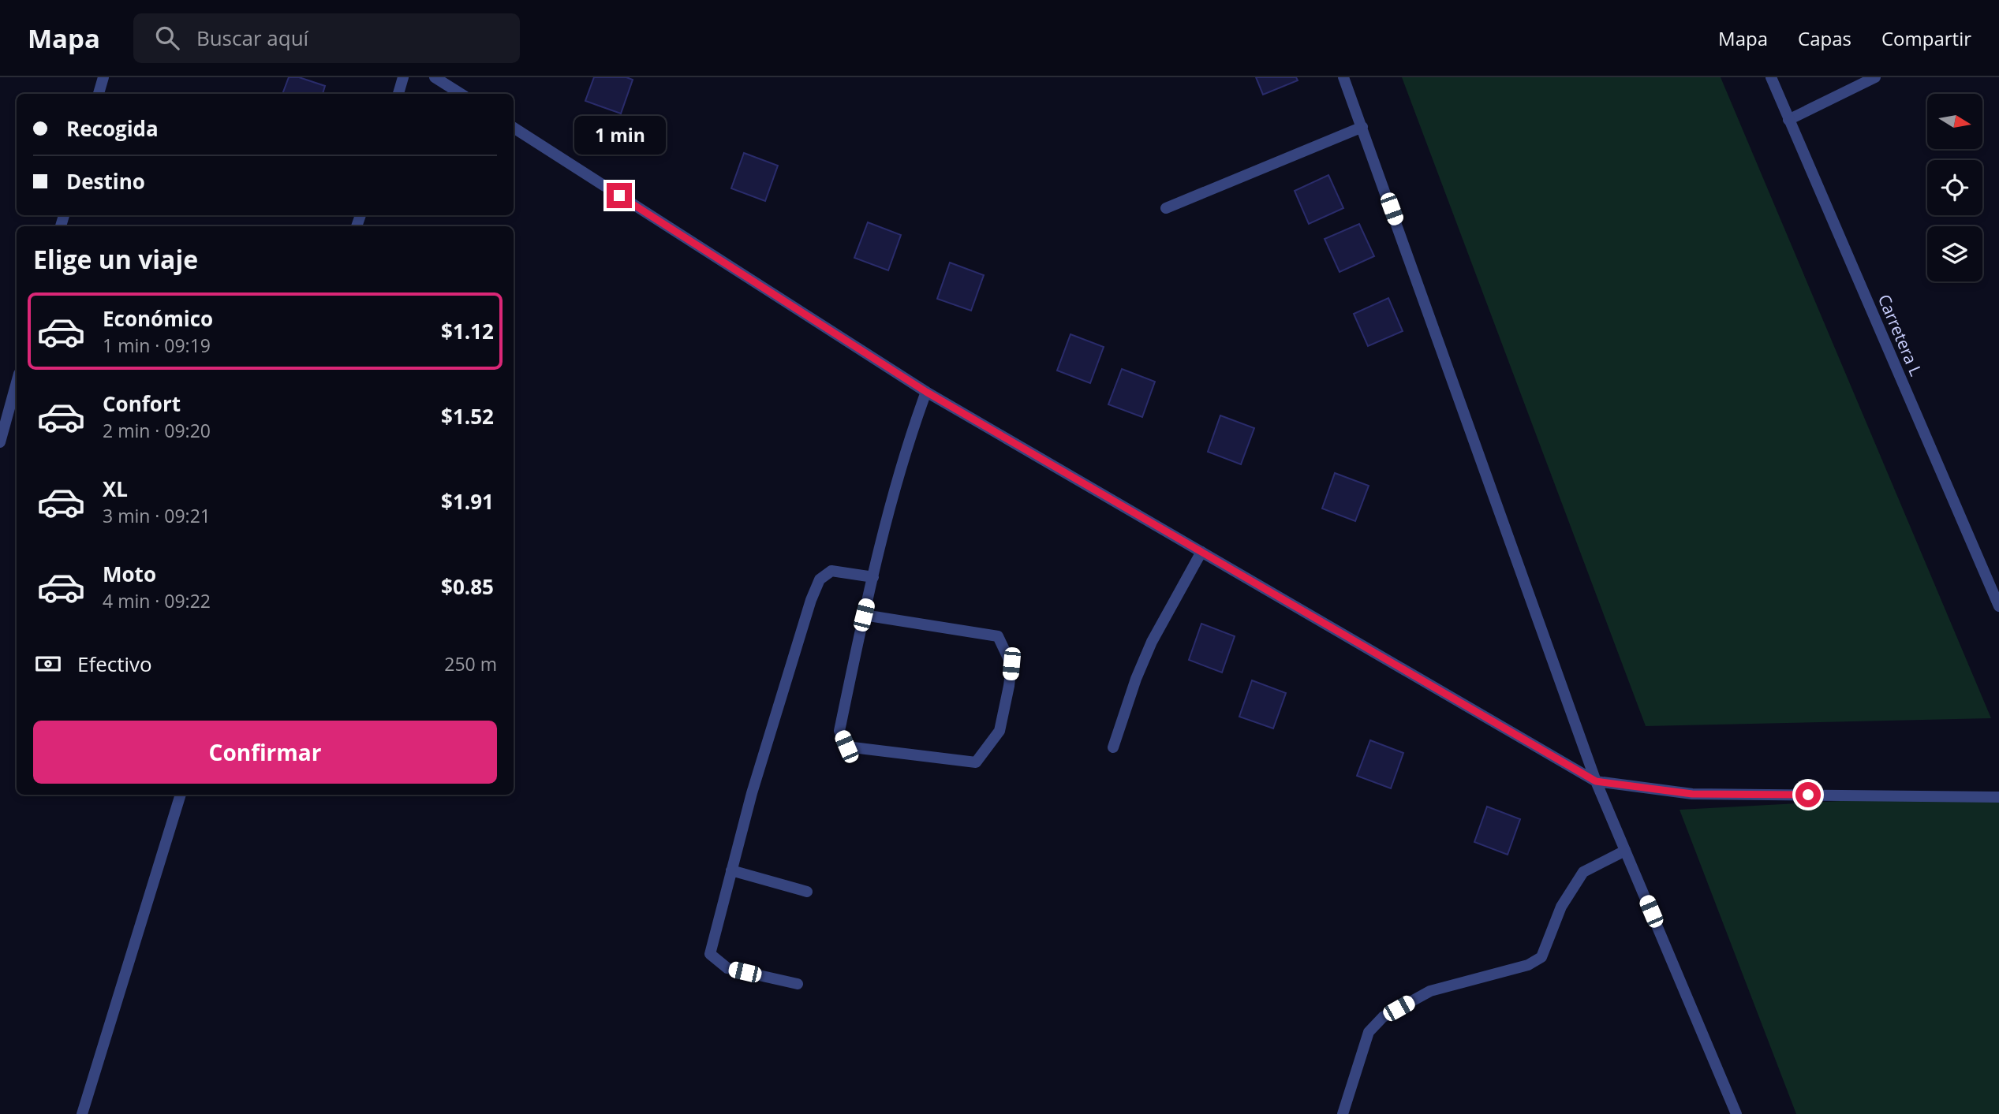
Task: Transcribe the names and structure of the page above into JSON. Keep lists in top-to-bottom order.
{
  "streets": {
    "street": ["Carretera L"]
  },
  "north": "right",
  "page": {
    "header": "Mapa",
    "search": "Buscar aquí",
    "nav": ["Mapa", "Capas", "Compartir"],
    "banner": ["Recogida", "Destino"],
    "bubble": "1 min",
    "heading": "Elige un viaje",
    "list": [
      {
        "name": "Económico",
        "note": "1 min · 09:19",
        "value": "$1.12"
      },
      {
        "name": "Confort",
        "note": "2 min · 09:20",
        "value": "$1.52"
      },
      {
        "name": "XL",
        "note": "3 min · 09:21",
        "value": "$1.91"
      },
      {
        "name": "Moto",
        "note": "4 min · 09:22",
        "value": "$0.85"
      }
    ],
    "pay": ["Efectivo", "250 m"],
    "buttons": "Confirmar"
  }
}
